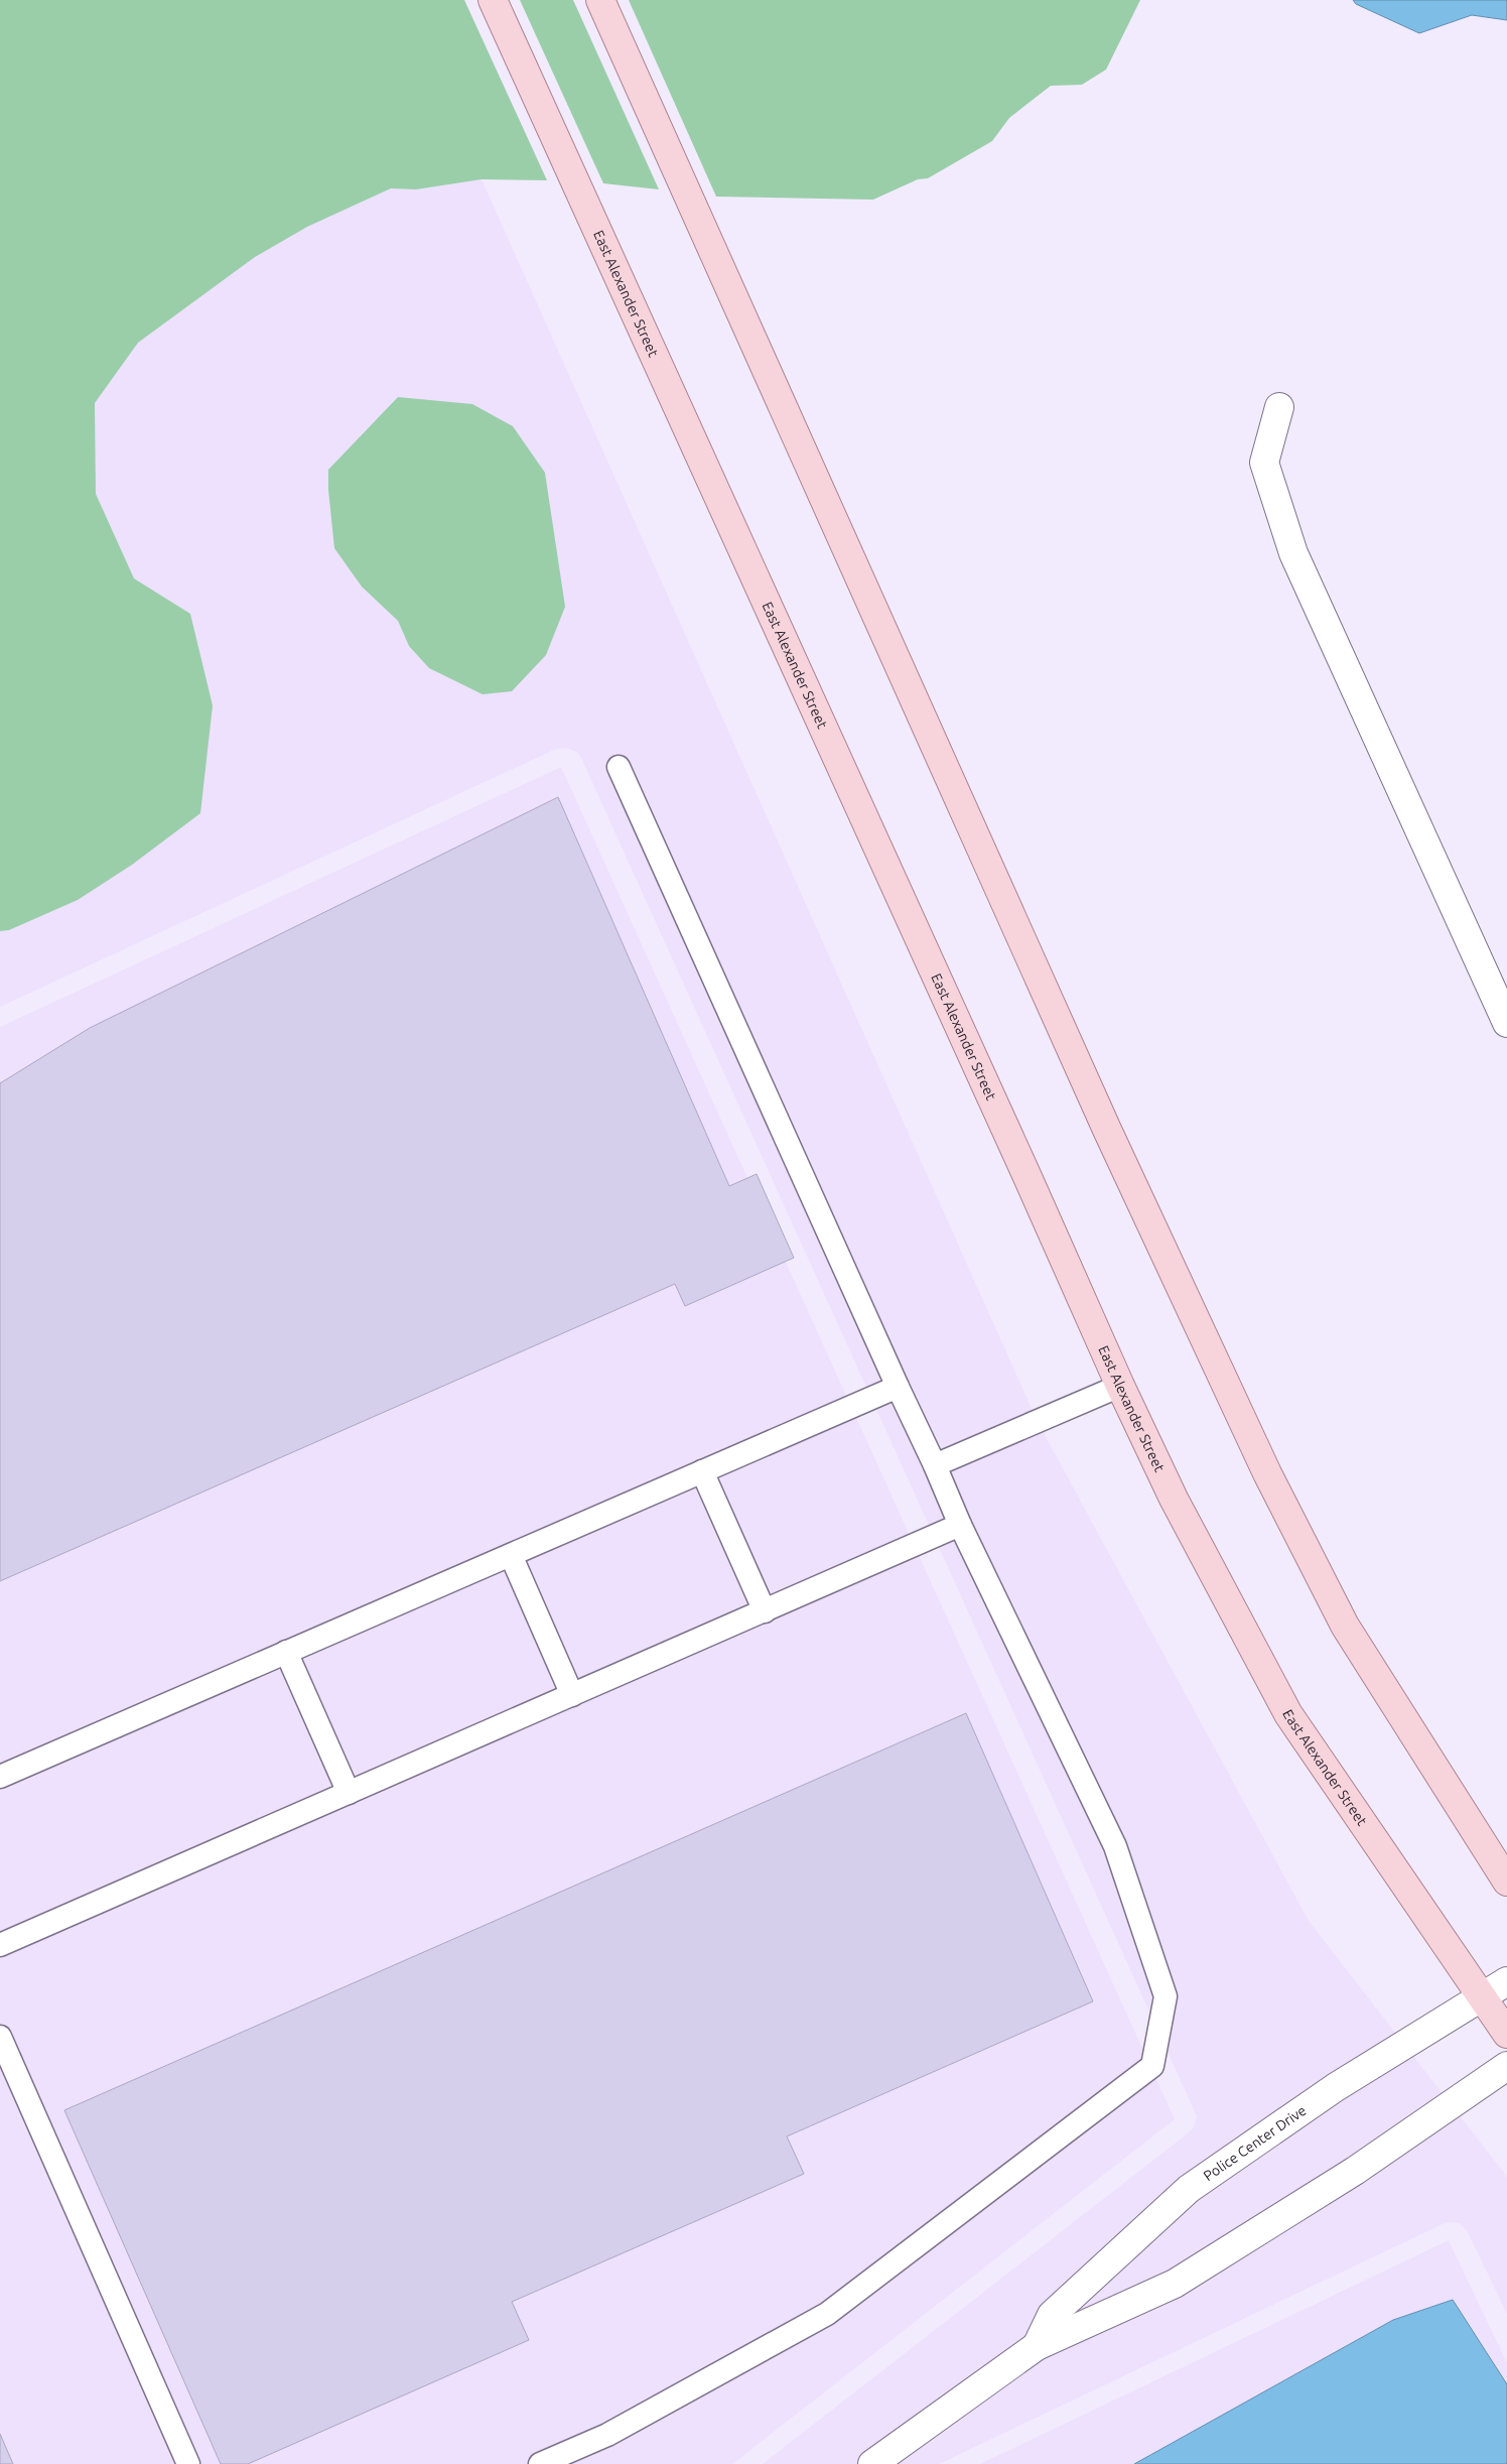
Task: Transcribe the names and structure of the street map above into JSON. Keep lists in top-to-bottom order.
{
  "streets": {
    "main road": ["East Alexander Street"],
    "street": ["Police Center Drive"]
  },
  "crossings": [
    ["East Alexander Street", "Police Center Drive"]
  ]
}
